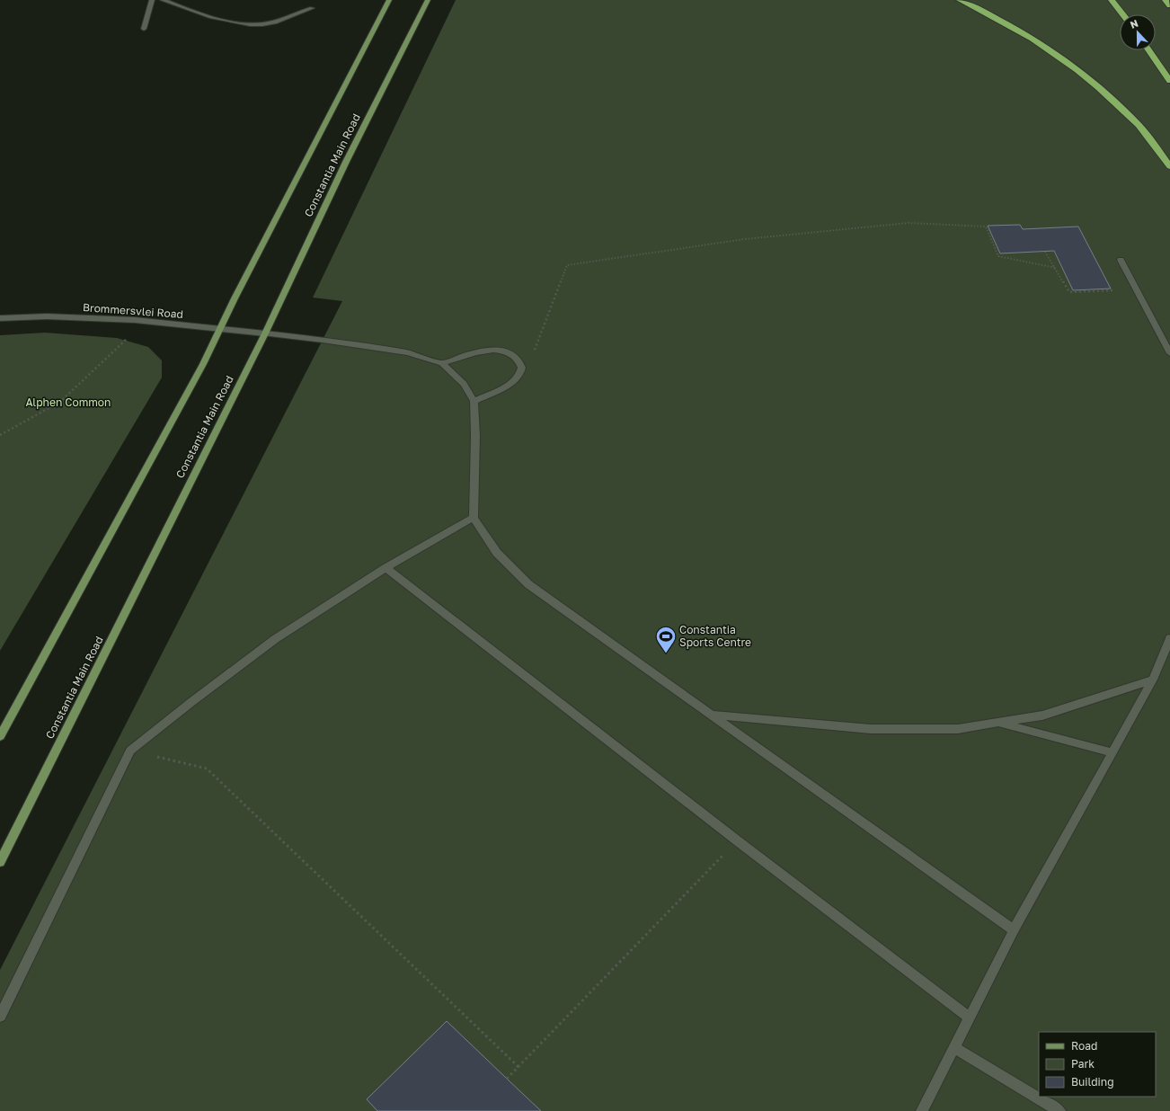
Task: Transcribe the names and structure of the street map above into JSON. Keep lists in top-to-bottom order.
{
  "streets": {
    "main road": ["Constantia Main Road"],
    "street": ["Brommersvlei Road"]
  },
  "crossings": [
    ["Constantia Main Road", "Brommersvlei Road"]
  ],
  "parks": ["Alphen Common"],
  "places": {
    "sports": ["Constantia Sports Centre"]
  },
  "legend": ["Road", "Park", "Building"],
  "north": "top"
}
